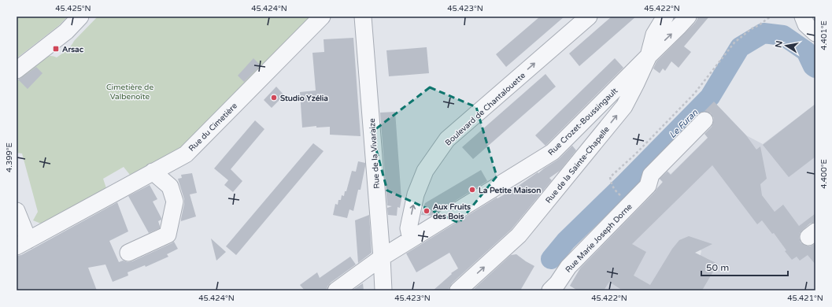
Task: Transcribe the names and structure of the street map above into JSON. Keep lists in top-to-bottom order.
{
  "streets": {
    "street": [
      "Boulevard de Chantalouette",
      "Rue Crozet-Boussingault",
      "Rue du Cimetière",
      "Rue de la Vivaraize",
      "Rue de la Sainte-Chapelle",
      "Rue Marie Joseph Dorne"
    ]
  },
  "crossings": [
    ["Boulevard de Chantalouette", "Rue Crozet-Boussingault"],
    ["Rue Crozet-Boussingault", "Rue de la Vivaraize"],
    ["Rue Crozet-Boussingault", "Rue de la Sainte-Chapelle"]
  ],
  "one_way": ["Boulevard de Chantalouette", "Rue de la Sainte-Chapelle"],
  "water": ["Le Furan"],
  "parks": ["Cimetière de Valbenoîte"],
  "places": {
    "transit": ["Arsac"],
    "other": ["Studio Yzélia", "La Petite Maison", "Aux Fruits des Bois"]
  },
  "scale_bar": "50 m",
  "north": "left",
  "coordinates": [
    "45.425°N",
    "45.424°N",
    "45.423°N",
    "45.422°N",
    "4.401°E",
    "4.399°E",
    "4.400°E",
    "45.421°N"
  ]
}
